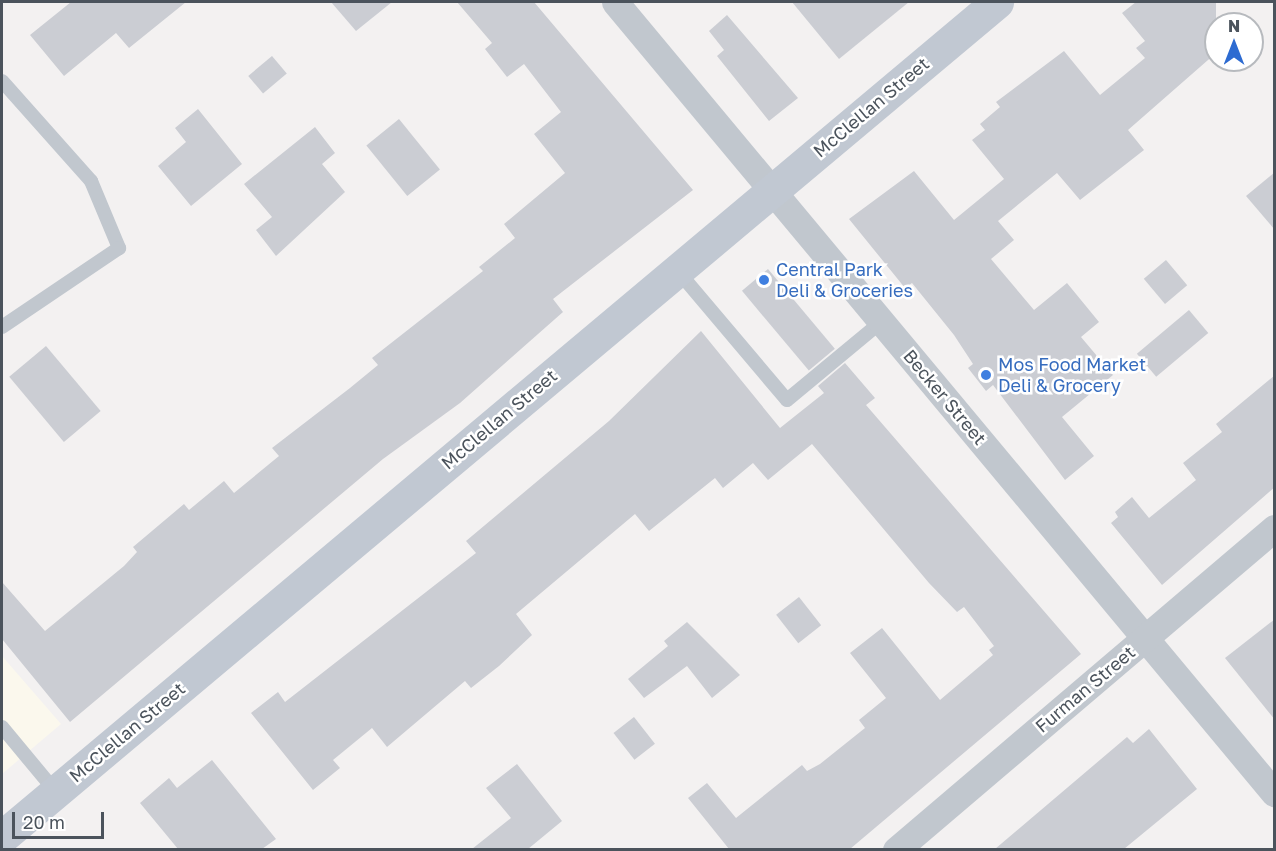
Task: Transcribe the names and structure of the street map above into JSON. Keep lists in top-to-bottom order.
{
  "streets": {
    "street": ["McClellan Street", "Becker Street", "Furman Street"]
  },
  "crossings": [
    ["McClellan Street", "Becker Street"],
    ["Becker Street", "Furman Street"]
  ],
  "places": ["Central Park Deli & Groceries", "Mos Food Market Deli & Grocery"],
  "scale_bar": "20 m",
  "north": "top"
}
